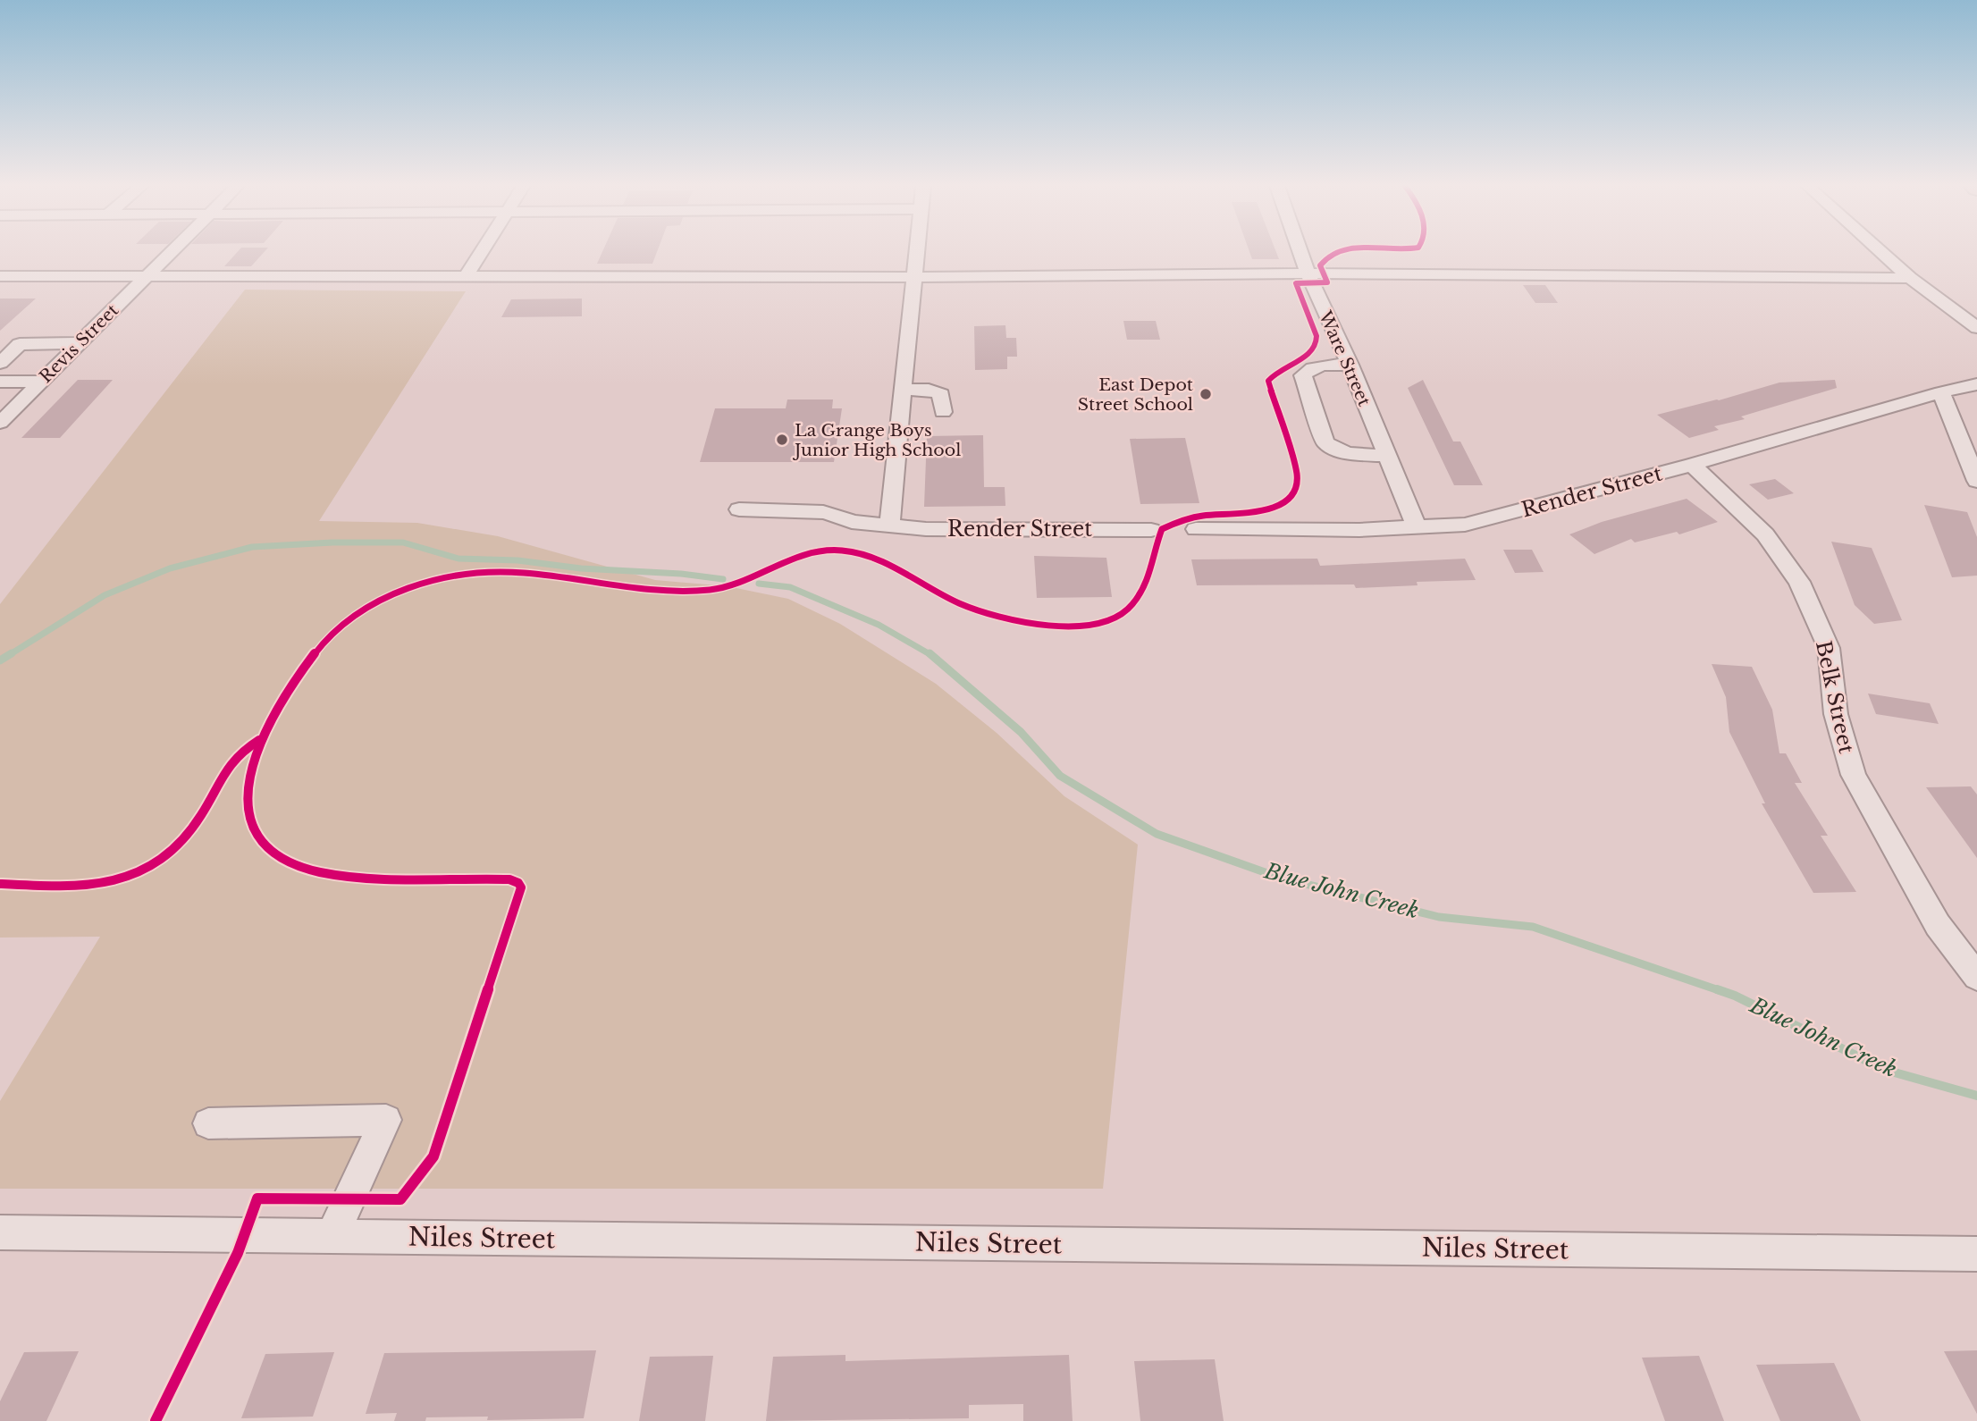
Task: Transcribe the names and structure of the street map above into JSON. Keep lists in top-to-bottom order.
{
  "streets": {
    "street": [
      "Revis Street",
      "Ware Street",
      "Render Street",
      "Belk Street",
      "Niles Street"
    ]
  },
  "crossings": [
    ["Ware Street", "Render Street"],
    ["Render Street", "Belk Street"]
  ],
  "water": ["Blue John Creek"],
  "places": ["East Depot Street School", "La Grange Boys Junior High School"]
}
